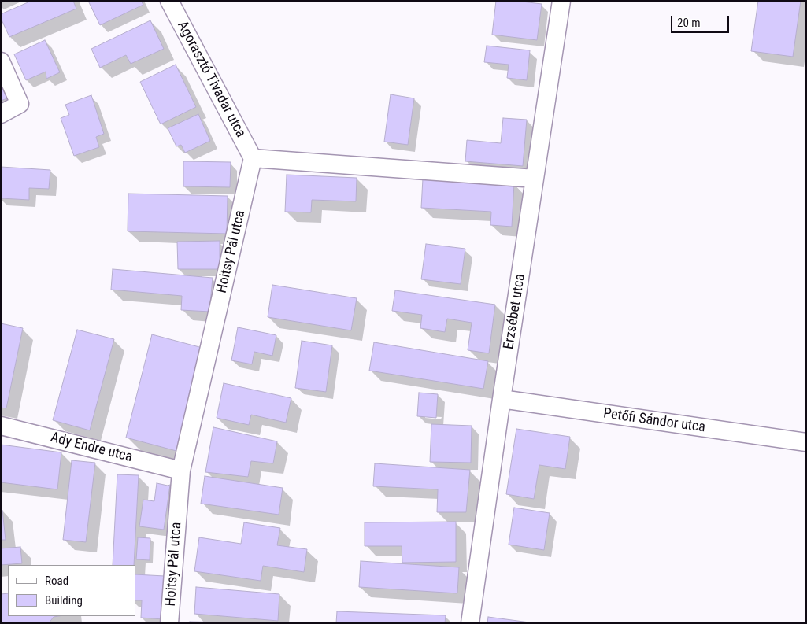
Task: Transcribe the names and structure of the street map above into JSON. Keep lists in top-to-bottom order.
{
  "streets": {
    "street": [
      "Agorasztó Tivadar utca",
      "Hoitsy Pál utca",
      "Erzsébet utca",
      "Petőfi Sándor utca",
      "Ady Endre utca"
    ]
  },
  "crossings": [
    ["Agorasztó Tivadar utca", "Hoitsy Pál utca"],
    ["Hoitsy Pál utca", "Ady Endre utca"],
    ["Erzsébet utca", "Petőfi Sándor utca"]
  ],
  "legend": ["Road", "Building"],
  "scale_bar": "20 m"
}
